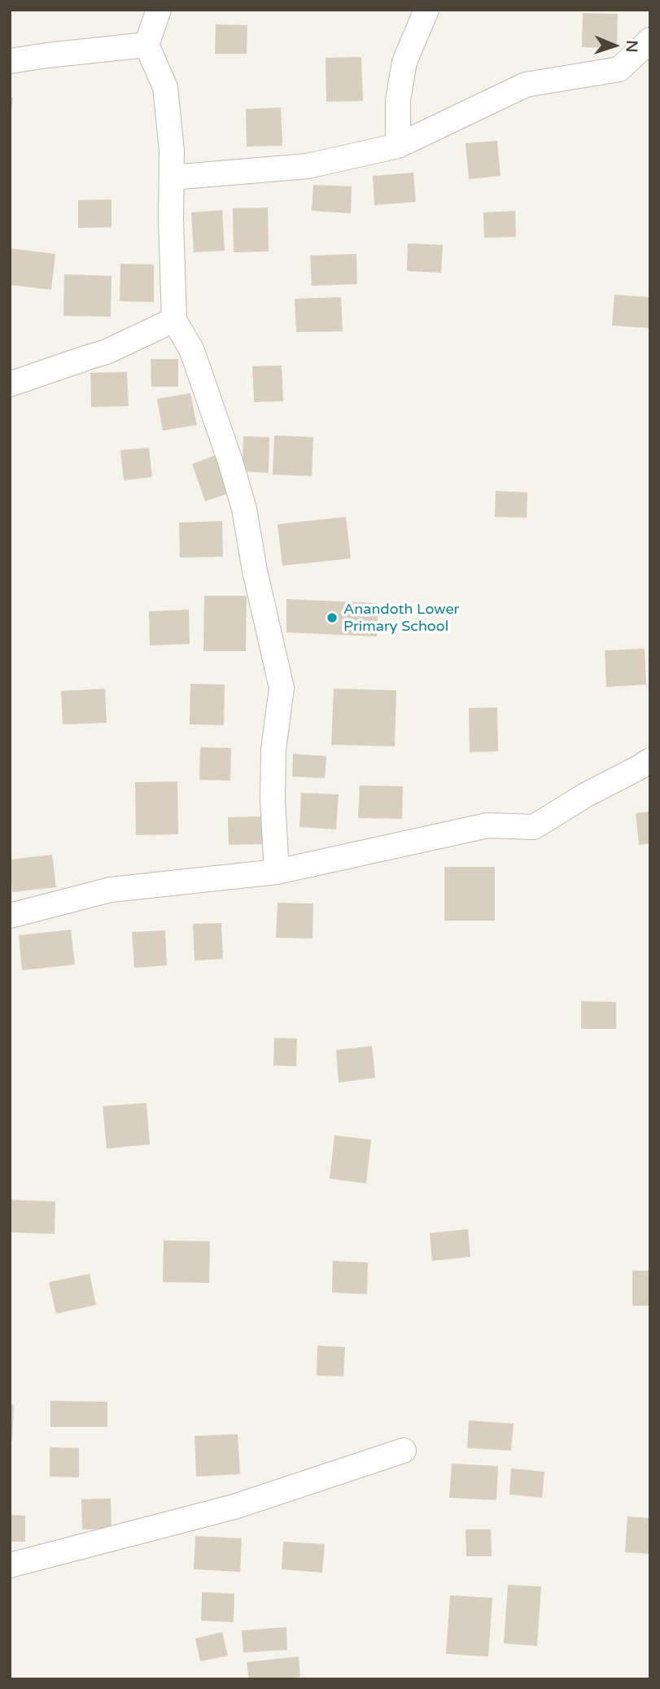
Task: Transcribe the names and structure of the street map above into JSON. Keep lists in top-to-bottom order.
{
  "places": ["Anandoth Lower Primary School"],
  "north": "right"
}
